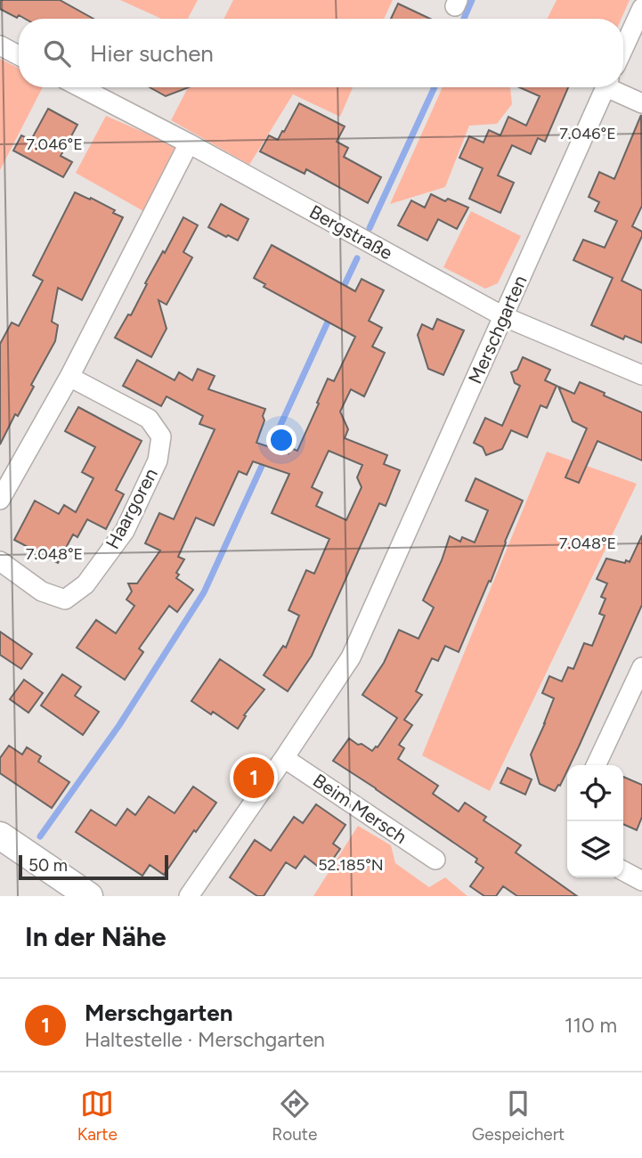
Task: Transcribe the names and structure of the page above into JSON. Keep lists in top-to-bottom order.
{
  "streets": {
    "street": [
      "Bergstraße",
      "Merschgarten",
      "Haargoren",
      "Beim Mersch"
    ]
  },
  "crossings": [
    ["Bergstraße", "Merschgarten"],
    ["Merschgarten", "Beim Mersch"]
  ],
  "scale_bar": "50 m",
  "page": {
    "search": "Hier suchen",
    "pins": "1",
    "scale": "50 m",
    "heading": "In der Nähe",
    "list": [
      {
        "mark": "1",
        "name": "Merschgarten",
        "note": "Haltestelle · Merschgarten",
        "value": "110 m"
      }
    ],
    "nav": ["Karte", "Route", "Gespeichert"]
  },
  "coordinates": ["7.046°E", "7.048°E", "52.185°N"]
}
